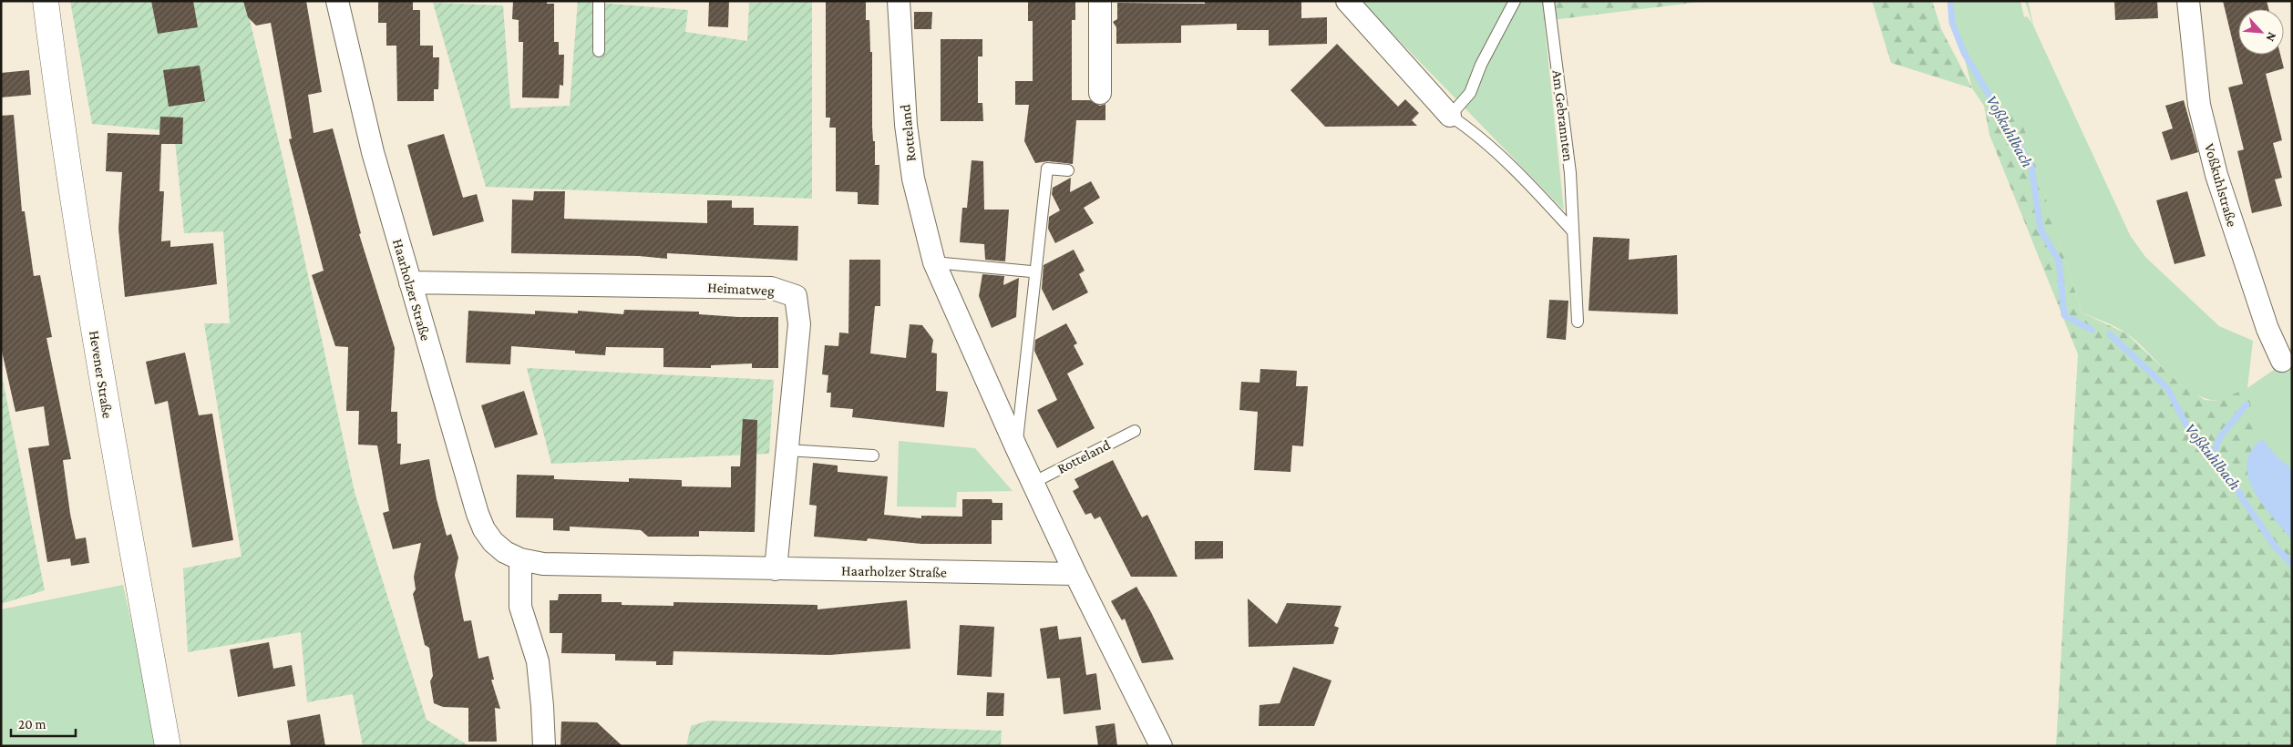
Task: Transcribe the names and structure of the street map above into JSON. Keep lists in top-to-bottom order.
{
  "streets": {
    "street": [
      "Rotteland",
      "Voßkuhlstraße",
      "Heimatweg",
      "Haarholzer Straße",
      "Hevener Straße"
    ],
    "lane": ["Am Gebrannten"]
  },
  "crossings": [
    ["Rotteland", "Haarholzer Straße"],
    ["Heimatweg", "Haarholzer Straße"]
  ],
  "water": ["Voßkuhlbach"],
  "scale_bar": "20 m",
  "north": "bottom right"
}
